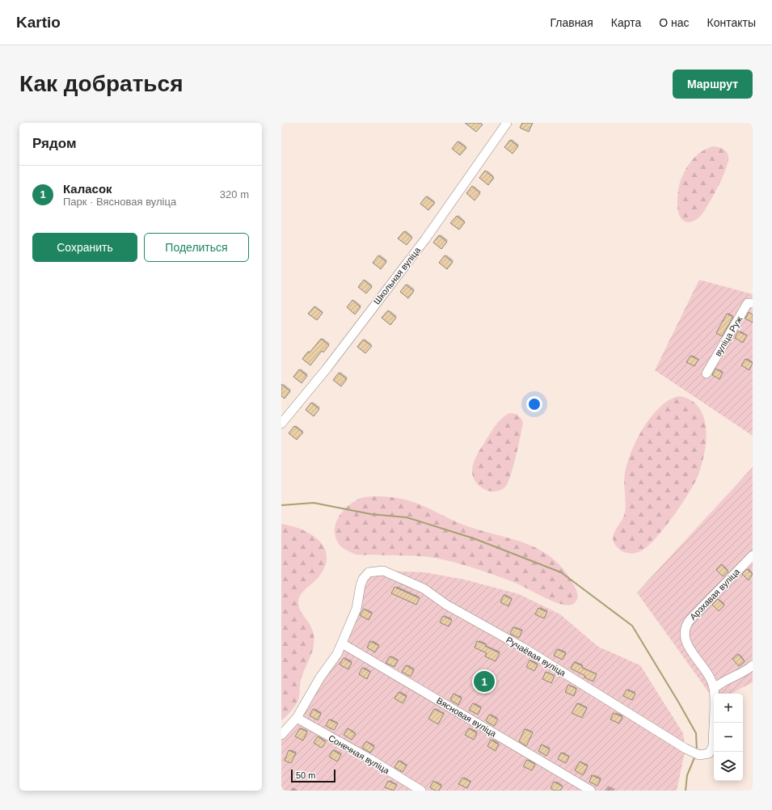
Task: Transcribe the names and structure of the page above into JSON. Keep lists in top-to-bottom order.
{
  "streets": {
    "street": [
      "Школьная вуліца",
      "вуліца Руж",
      "Арэхавая вуліца",
      "Ручаёвая вуліца",
      "Вясновая вуліца",
      "Сонечная вуліца"
    ]
  },
  "crossings": [
    ["Арэхавая вуліца", "Ручаёвая вуліца"],
    ["Ручаёвая вуліца", "Вясновая вуліца"]
  ],
  "scale_bar": "50 m",
  "page": {
    "header": "Kartio",
    "nav": [
      "Главная",
      "Карта",
      "О нас",
      "Контакты"
    ],
    "buttons": [
      "Маршрут",
      ["Сохранить", "Поделиться"]
    ],
    "title": "Как добраться",
    "heading": "Рядом",
    "list": [
      {
        "mark": "1",
        "name": "Каласок",
        "note": "Парк · Вясновая вуліца",
        "value": "320 m"
      }
    ],
    "pins": "1",
    "map_buttons": ["+", "−"],
    "scale": "50 m"
  }
}
